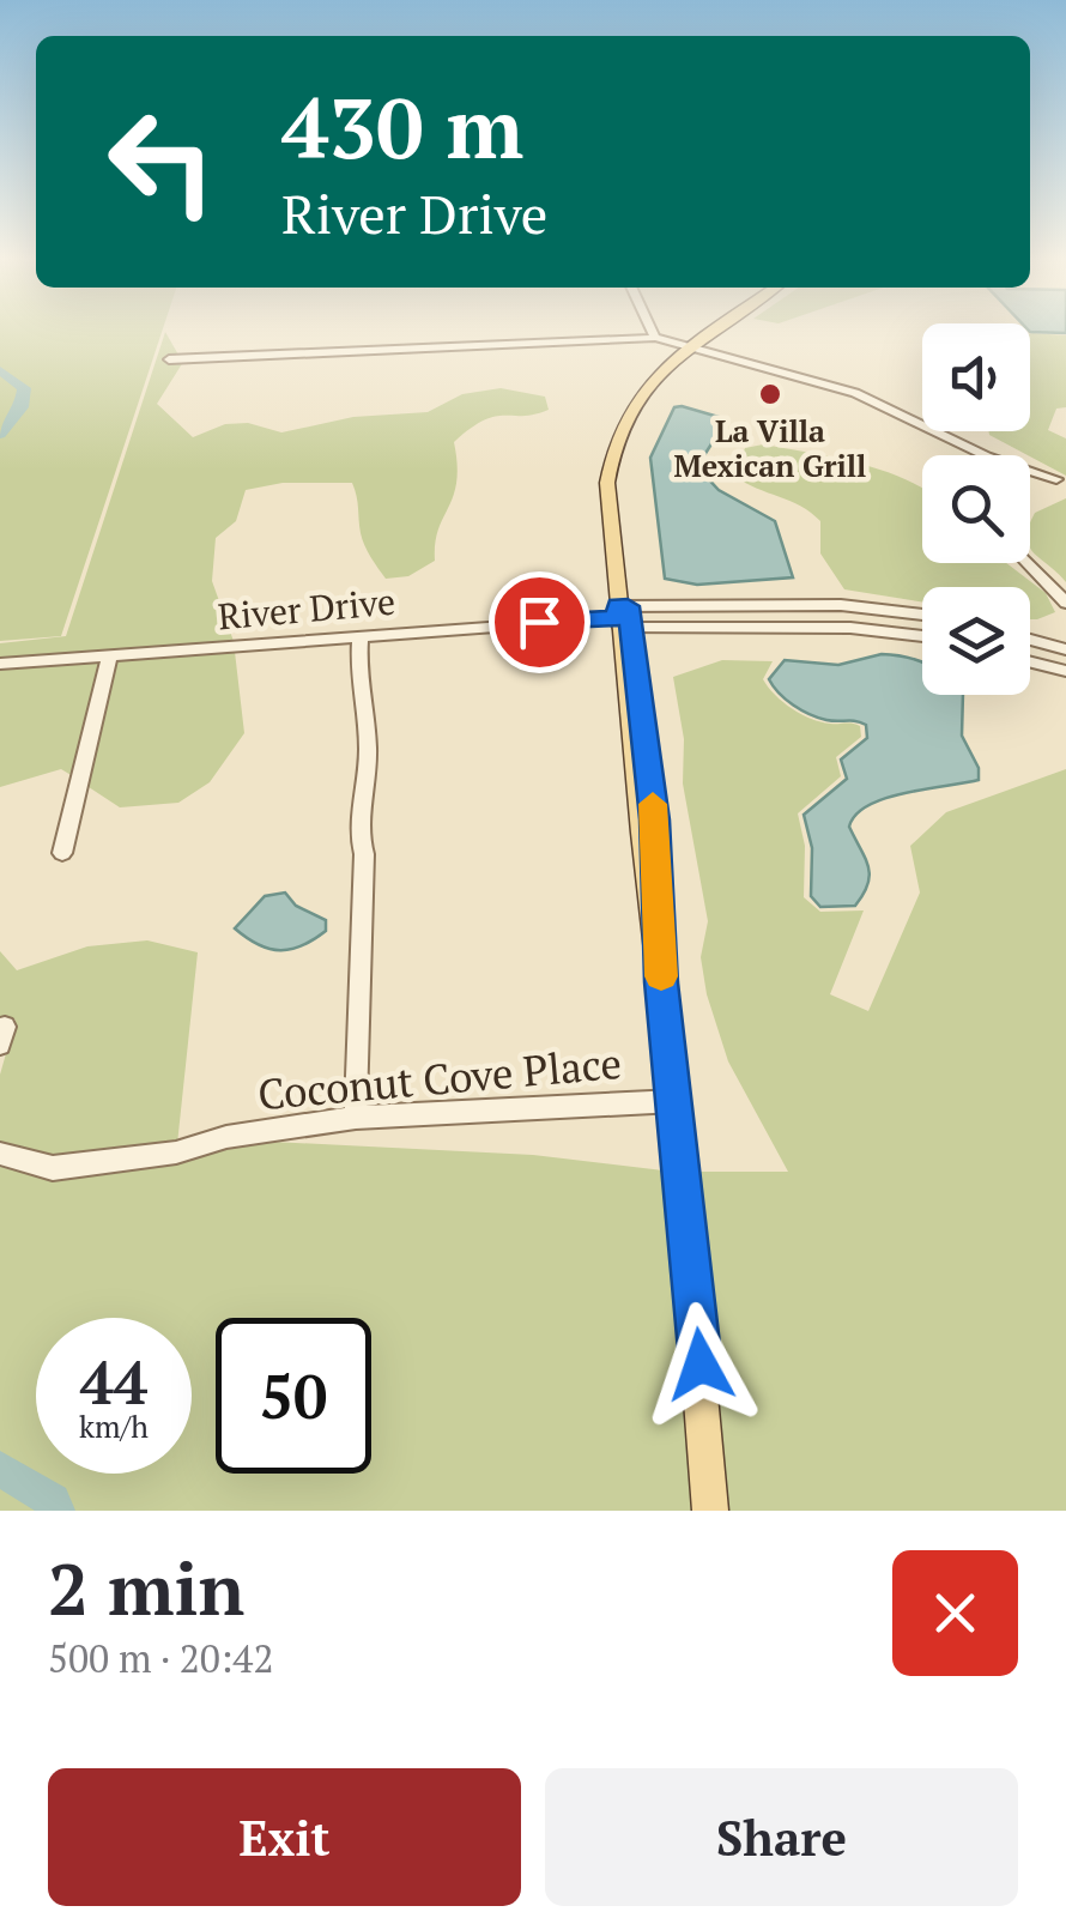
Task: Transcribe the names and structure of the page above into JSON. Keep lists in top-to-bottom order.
{
  "streets": {
    "street": ["River Drive", "Coconut Cove Place"]
  },
  "places": ["La Villa Mexican Grill"],
  "page": {
    "turn": ["430 m", "River Drive"],
    "speed": "44 km/h",
    "limit": "50",
    "heading": ["2 min", "500 m · 20:42"],
    "buttons": ["Exit", "Share"]
  }
}
